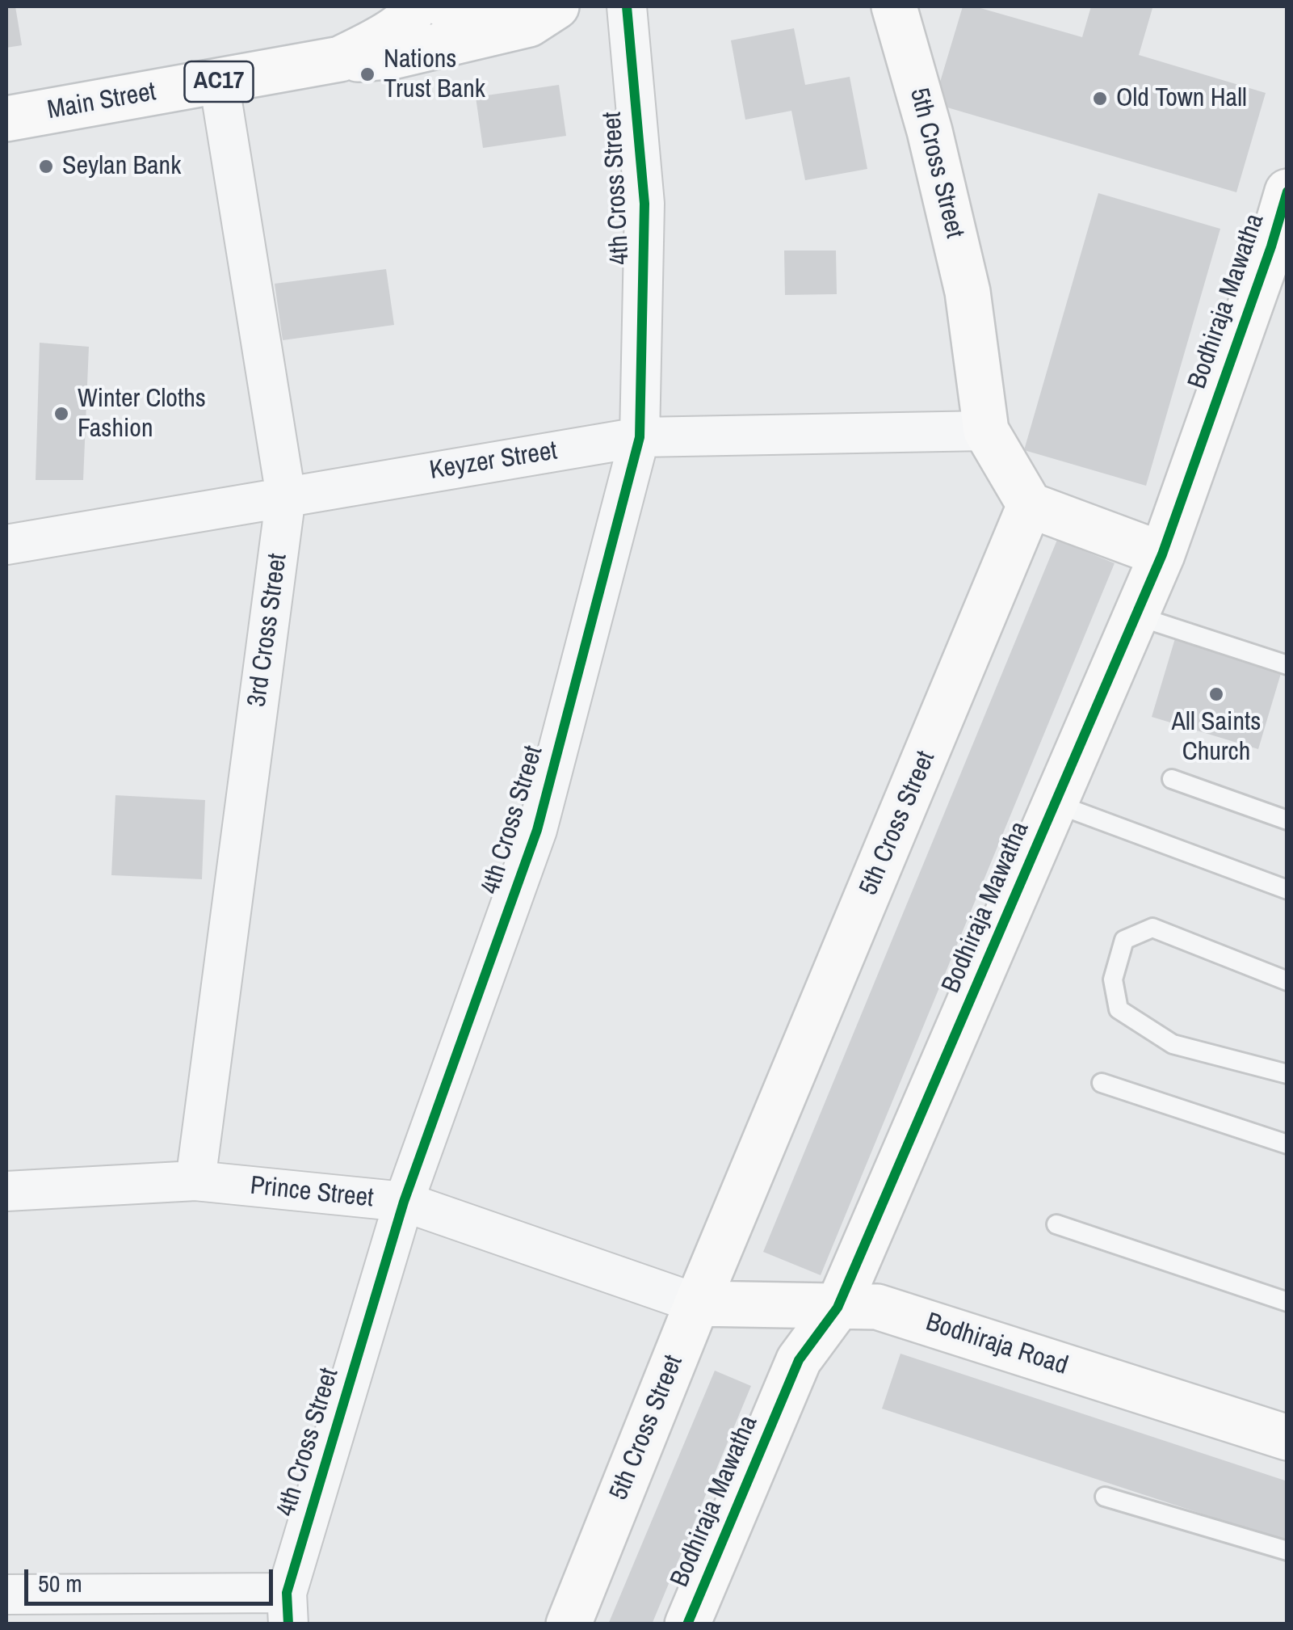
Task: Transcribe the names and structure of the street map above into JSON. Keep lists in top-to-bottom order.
{
  "streets": {
    "main road": [
      "AC17",
      "Main Street",
      "5th Cross Street",
      "Bodhiraja Mawatha",
      "Bodhiraja Road"
    ],
    "street": [
      "4th Cross Street",
      "Keyzer Street",
      "3rd Cross Street",
      "Prince Street"
    ]
  },
  "crossings": [
    ["Main Street", "3rd Cross Street"],
    ["5th Cross Street", "Keyzer Street"],
    ["5th Cross Street", "Prince Street"],
    ["5th Cross Street", "Bodhiraja Road"],
    ["4th Cross Street", "Keyzer Street"],
    ["4th Cross Street", "Prince Street"],
    ["Bodhiraja Mawatha", "Bodhiraja Road"],
    ["Keyzer Street", "3rd Cross Street"],
    ["3rd Cross Street", "Prince Street"],
    ["Prince Street", "Bodhiraja Road"]
  ],
  "places": [
    "Nations Trust Bank",
    "Old Town Hall",
    "Seylan Bank",
    "Winter Cloths Fashion",
    "All Saints Church"
  ],
  "scale_bar": "50 m"
}
